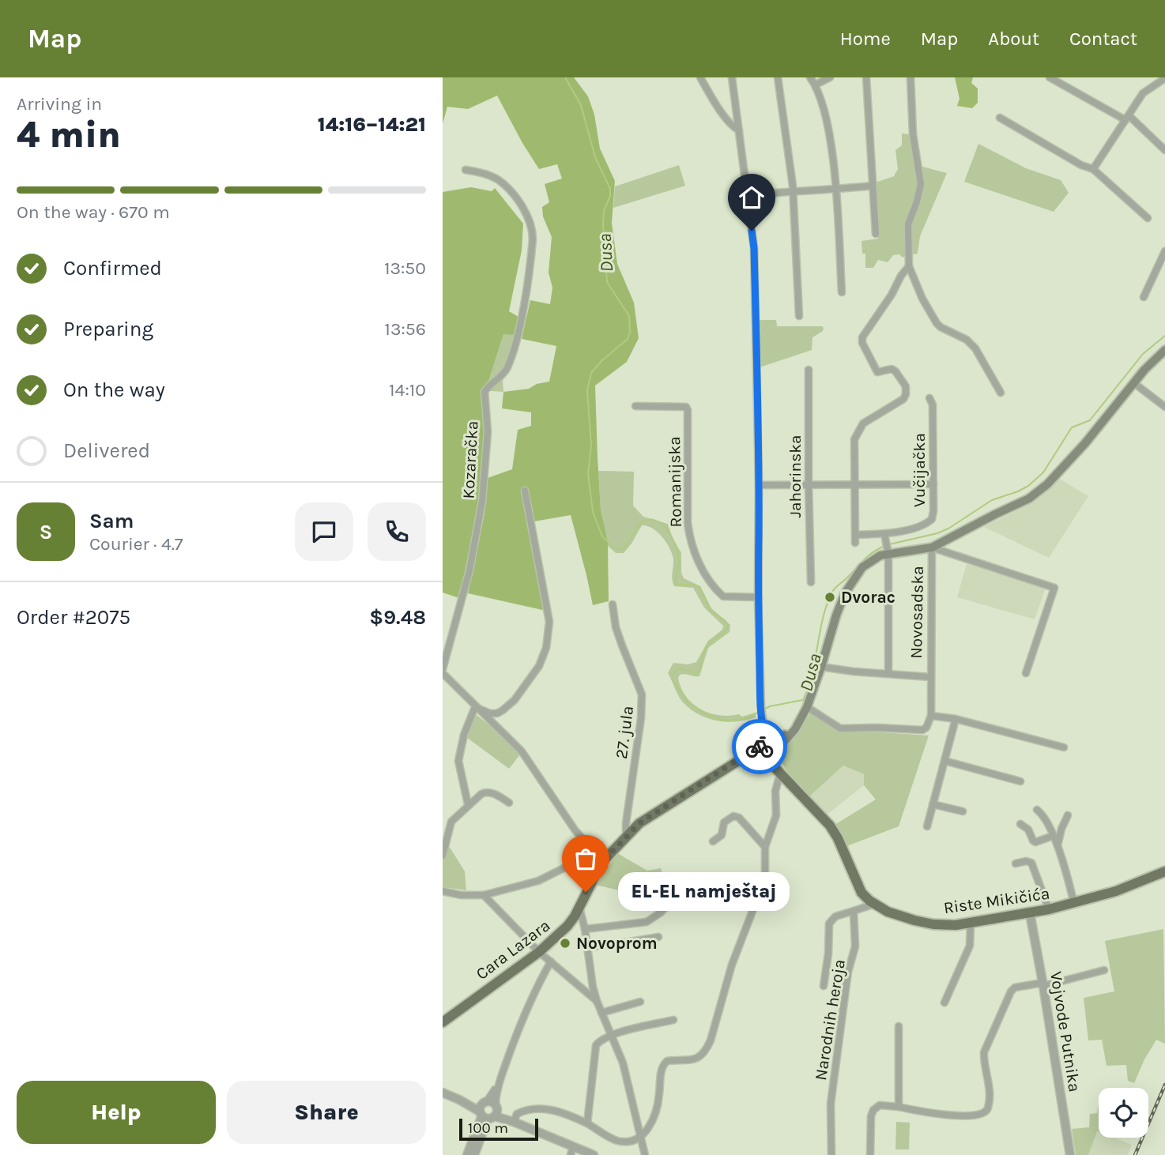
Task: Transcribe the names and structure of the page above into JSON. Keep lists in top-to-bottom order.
{
  "streets": {
    "main road": ["Riste Mikičića", "Cara Lazara"],
    "street": [
      "Kozaračka",
      "Vučijačka",
      "Jahorinska",
      "Romanijska",
      "Novosadska",
      "27. jula",
      "Narodnih heroja",
      "Vojvode Putnika"
    ]
  },
  "crossings": [
    ["Vučijačka", "Novosadska"],
    ["27. jula", "Cara Lazara"],
    ["Riste Mikičića", "Cara Lazara"],
    ["Riste Mikičića", "Vojvode Putnika"]
  ],
  "water": ["Dusa"],
  "places": ["Dvorac", "EL-EL namještaj", "Novoprom"],
  "scale_bar": "100 m",
  "page": {
    "header": "Map",
    "nav": [
      "Home",
      "Map",
      "About",
      "Contact"
    ],
    "heading": ["4 min", "Arriving in", "14:16–14:21"],
    "panel": [
      "Sam",
      "Courier · 4.7",
      "Order #2075",
      "$9.48"
    ],
    "bar": "On the way · 670 m",
    "list": [
      ["Confirmed", "13:50"],
      ["Preparing", "13:56"],
      ["On the way", "14:10"],
      "Delivered"
    ],
    "round": "S",
    "bubble": "EL-EL namještaj",
    "buttons": ["Help", "Share"],
    "scale": "100 m"
  }
}
